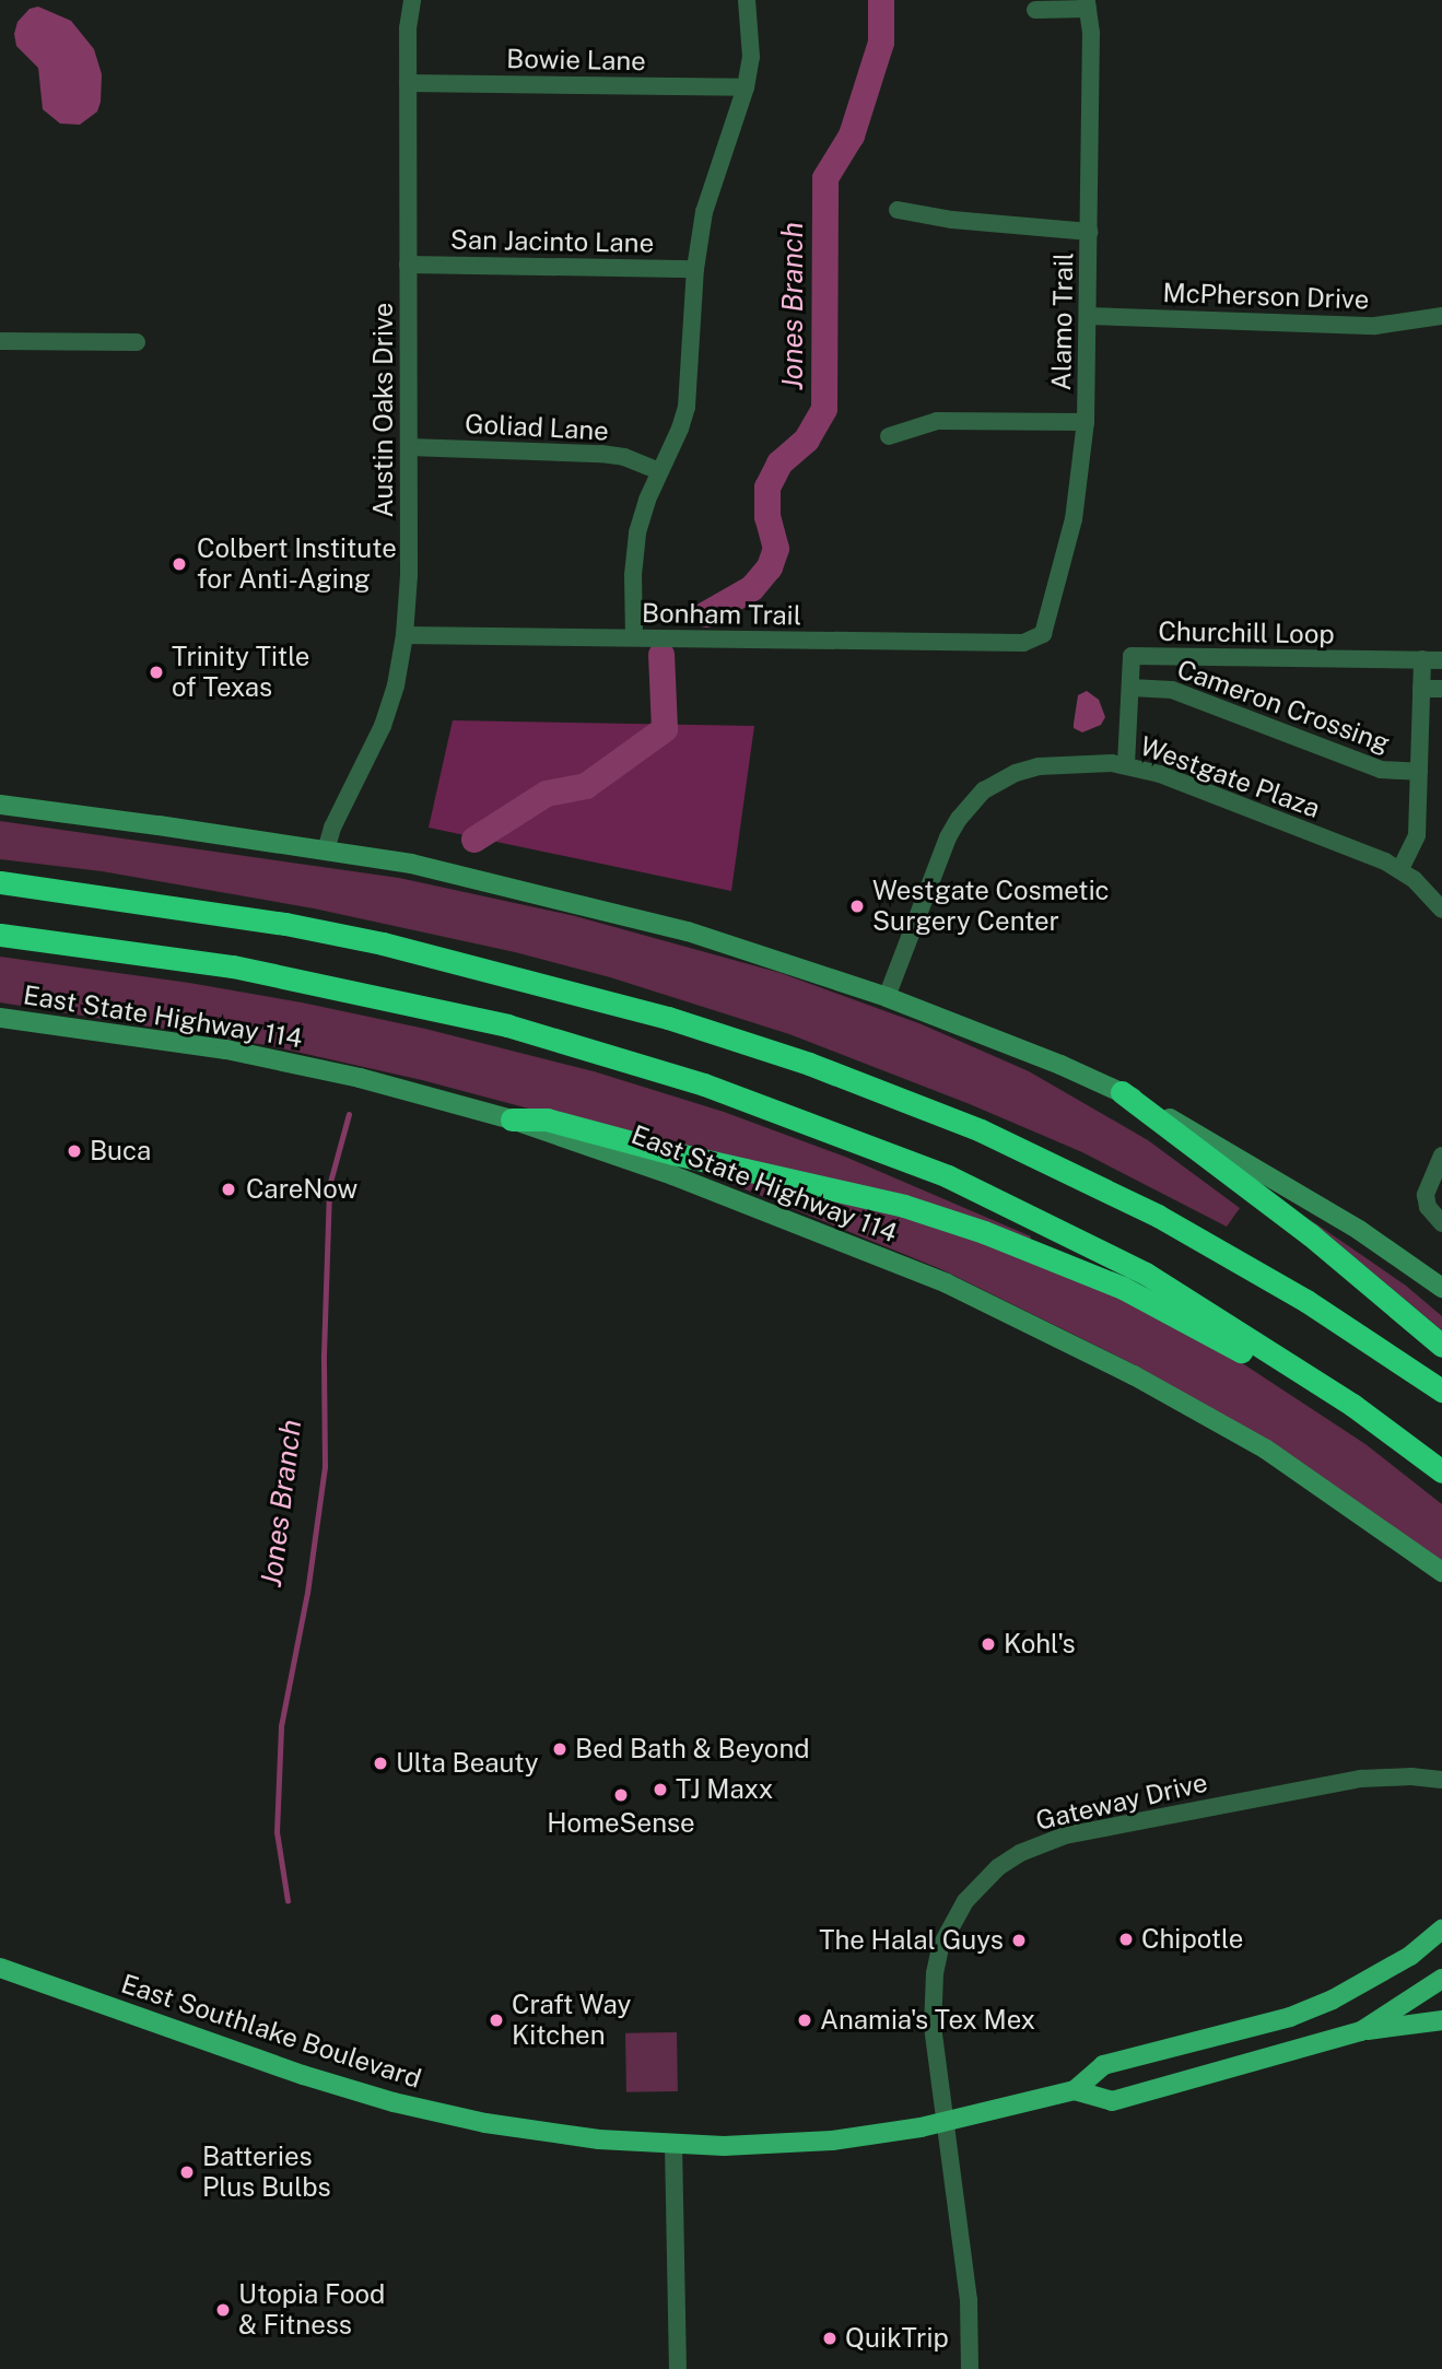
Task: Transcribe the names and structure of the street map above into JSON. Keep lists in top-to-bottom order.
{
  "streets": {
    "main road": ["East State Highway 114", "East Southlake Boulevard"],
    "street": [
      "Bowie Lane",
      "San Jacinto Lane",
      "McPherson Drive",
      "Alamo Trail",
      "Austin Oaks Drive",
      "Goliad Lane",
      "Bonham Trail",
      "Churchill Loop",
      "Cameron Crossing",
      "Westgate Plaza",
      "Gateway Drive"
    ]
  },
  "crossings": [
    ["Bowie Lane", "Austin Oaks Drive"],
    ["San Jacinto Lane", "Austin Oaks Drive"],
    ["McPherson Drive", "Alamo Trail"],
    ["Alamo Trail", "Bonham Trail"],
    ["Austin Oaks Drive", "Goliad Lane"],
    ["Austin Oaks Drive", "Bonham Trail"],
    ["Churchill Loop", "Cameron Crossing"],
    ["Churchill Loop", "Westgate Plaza"],
    ["Gateway Drive", "East Southlake Boulevard"]
  ],
  "water": ["Jones Branch"],
  "places": [
    "Colbert Institute for Anti-Aging",
    "Trinity Title of Texas",
    "Westgate Cosmetic Surgery Center",
    "Buca",
    "CareNow",
    "Kohl's",
    "Bed Bath & Beyond",
    "Ulta Beauty",
    "TJ Maxx",
    "HomeSense",
    "Chipotle",
    "The Halal Guys",
    "Craft Way Kitchen",
    "Anamia's Tex Mex",
    "Batteries Plus Bulbs",
    "Utopia Food & Fitness",
    "QuikTrip"
  ]
}
